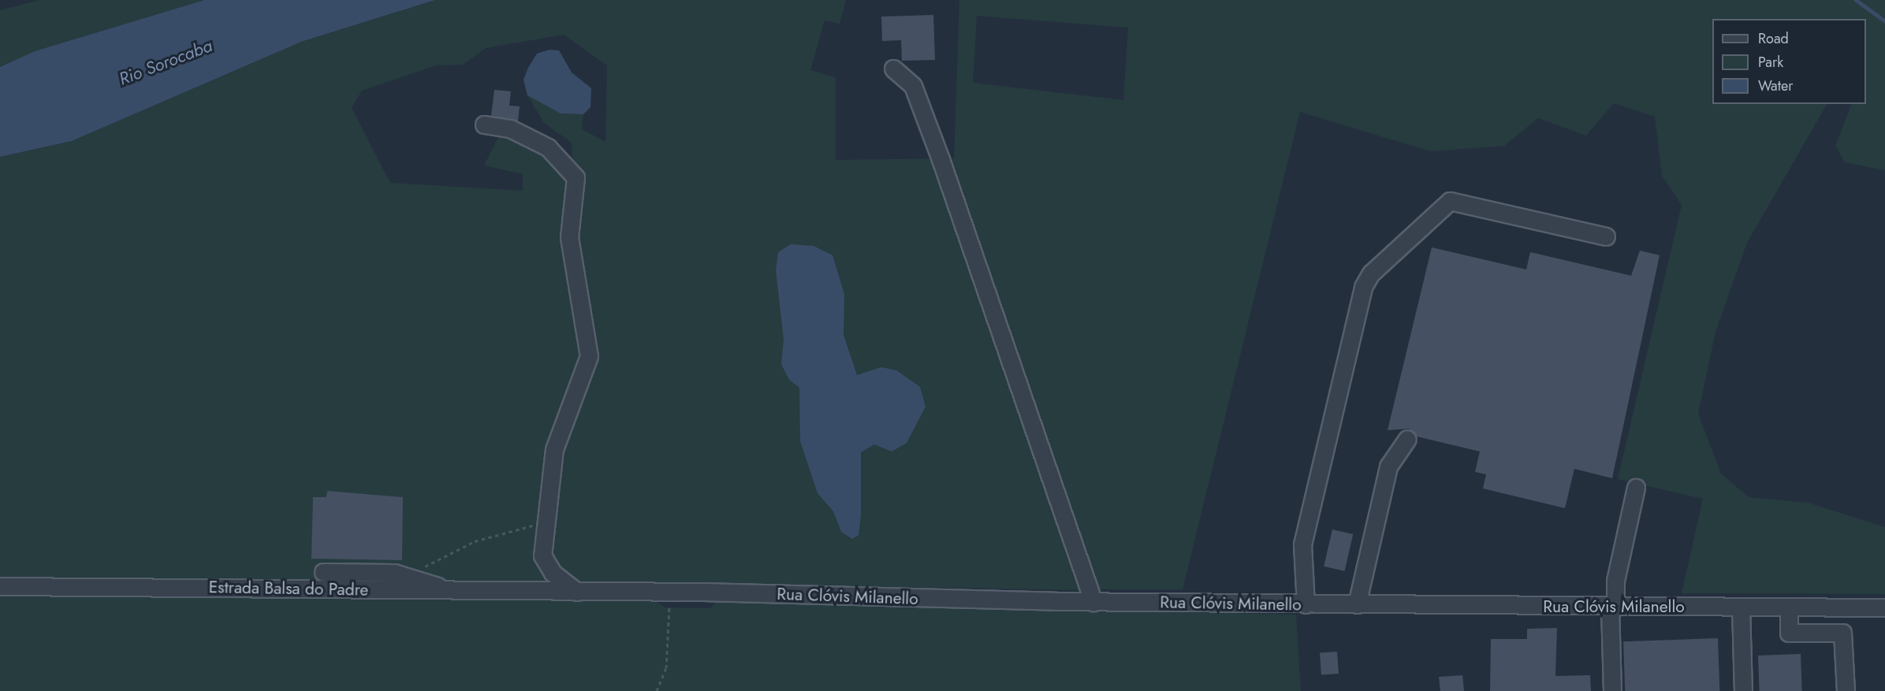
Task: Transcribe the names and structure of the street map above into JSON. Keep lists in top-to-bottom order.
{
  "streets": {
    "street": ["Estrada Balsa do Padre", "Rua Clóvis Milanello"]
  },
  "crossings": [
    ["Estrada Balsa do Padre", "Rua Clóvis Milanello"]
  ],
  "water": ["Rio Sorocaba"],
  "legend": ["Road", "Park", "Water"]
}
